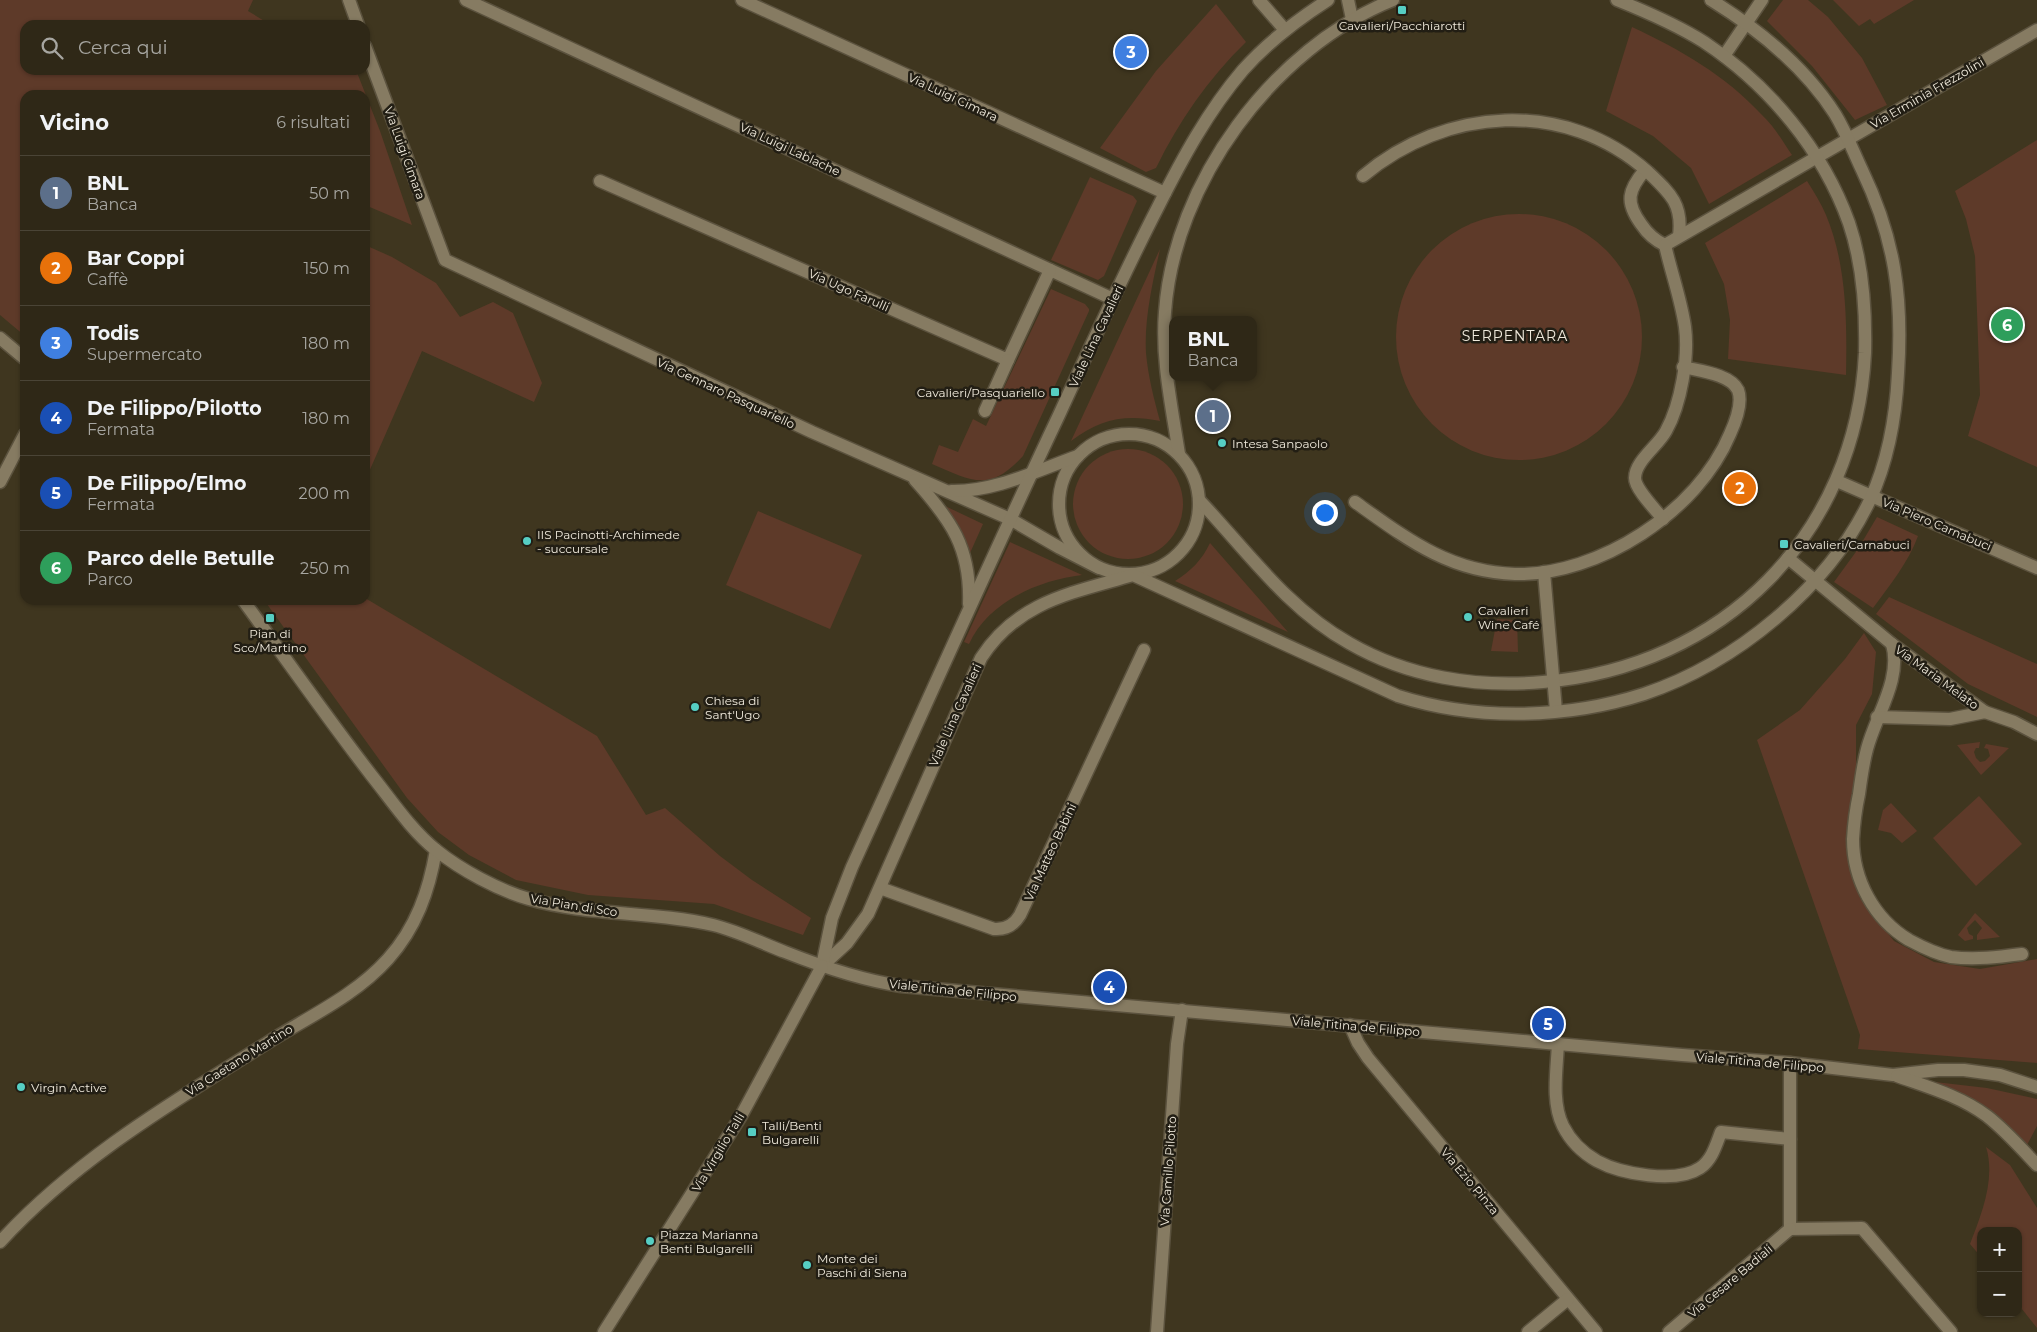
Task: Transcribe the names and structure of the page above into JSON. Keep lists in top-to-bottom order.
{
  "streets": {
    "street": [
      "Via Erminia Frezzolini",
      "Via Luigi Cimara",
      "Via Luigi Lablache",
      "Via Ugo Farulli",
      "Viale Lina Cavalieri",
      "Via Gennaro Pasquariello",
      "Via Piero Carnabuci",
      "Via Maria Melato",
      "Via Matteo Babini",
      "Via Pian di Sco",
      "Viale Titina de Filippo",
      "Via Gaetano Martino",
      "Via Virgilio Talli",
      "Via Camillo Pilotto",
      "Via Ezio Pinza",
      "Via Cesare Badiali"
    ]
  },
  "crossings": [
    ["Via Luigi Cimara", "Viale Lina Cavalieri"],
    ["Via Luigi Cimara", "Via Gennaro Pasquariello"],
    ["Via Luigi Lablache", "Viale Lina Cavalieri"],
    ["Viale Lina Cavalieri", "Via Gennaro Pasquariello"],
    ["Viale Lina Cavalieri", "Via Matteo Babini"],
    ["Viale Lina Cavalieri", "Via Pian di Sco"],
    ["Viale Lina Cavalieri", "Viale Titina de Filippo"],
    ["Viale Lina Cavalieri", "Via Virgilio Talli"],
    ["Via Pian di Sco", "Viale Titina de Filippo"],
    ["Via Pian di Sco", "Via Gaetano Martino"],
    ["Via Pian di Sco", "Via Virgilio Talli"],
    ["Viale Titina de Filippo", "Via Virgilio Talli"],
    ["Viale Titina de Filippo", "Via Camillo Pilotto"],
    ["Viale Titina de Filippo", "Via Ezio Pinza"]
  ],
  "districts": ["SERPENTARA"],
  "places": {
    "transit": [
      "Cavalieri/Pacchiarotti",
      "Cavalieri/Pasquariello",
      "Cavalieri/Carnabuci",
      "Pian di Sco/Martino",
      "Talli/Benti Bulgarelli"
    ],
    "other": [
      "Intesa Sanpaolo",
      "IIS Pacinotti-Archimede - succursale",
      "Cavalieri Wine Café",
      "Chiesa di Sant'Ugo",
      "Virgin Active",
      "Piazza Marianna Benti Bulgarelli",
      "Monte dei Paschi di Siena"
    ]
  },
  "page": {
    "search": "Cerca qui",
    "pins": [
      "3",
      "6",
      "1",
      "2",
      "4",
      "5"
    ],
    "heading": ["Vicino", "6 risultati"],
    "list": [
      {
        "mark": "1",
        "name": "BNL",
        "note": "Banca",
        "value": "50 m"
      },
      {
        "mark": "2",
        "name": "Bar Coppi",
        "note": "Caffè",
        "value": "150 m"
      },
      {
        "mark": "3",
        "name": "Todis",
        "note": "Supermercato",
        "value": "180 m"
      },
      {
        "mark": "4",
        "name": "De Filippo/Pilotto",
        "note": "Fermata",
        "value": "180 m"
      },
      {
        "mark": "5",
        "name": "De Filippo/Elmo",
        "note": "Fermata",
        "value": "200 m"
      },
      {
        "mark": "6",
        "name": "Parco delle Betulle",
        "note": "Parco",
        "value": "250 m"
      }
    ],
    "popup": ["BNL", "Banca"],
    "map_buttons": ["+", "−"]
  }
}
